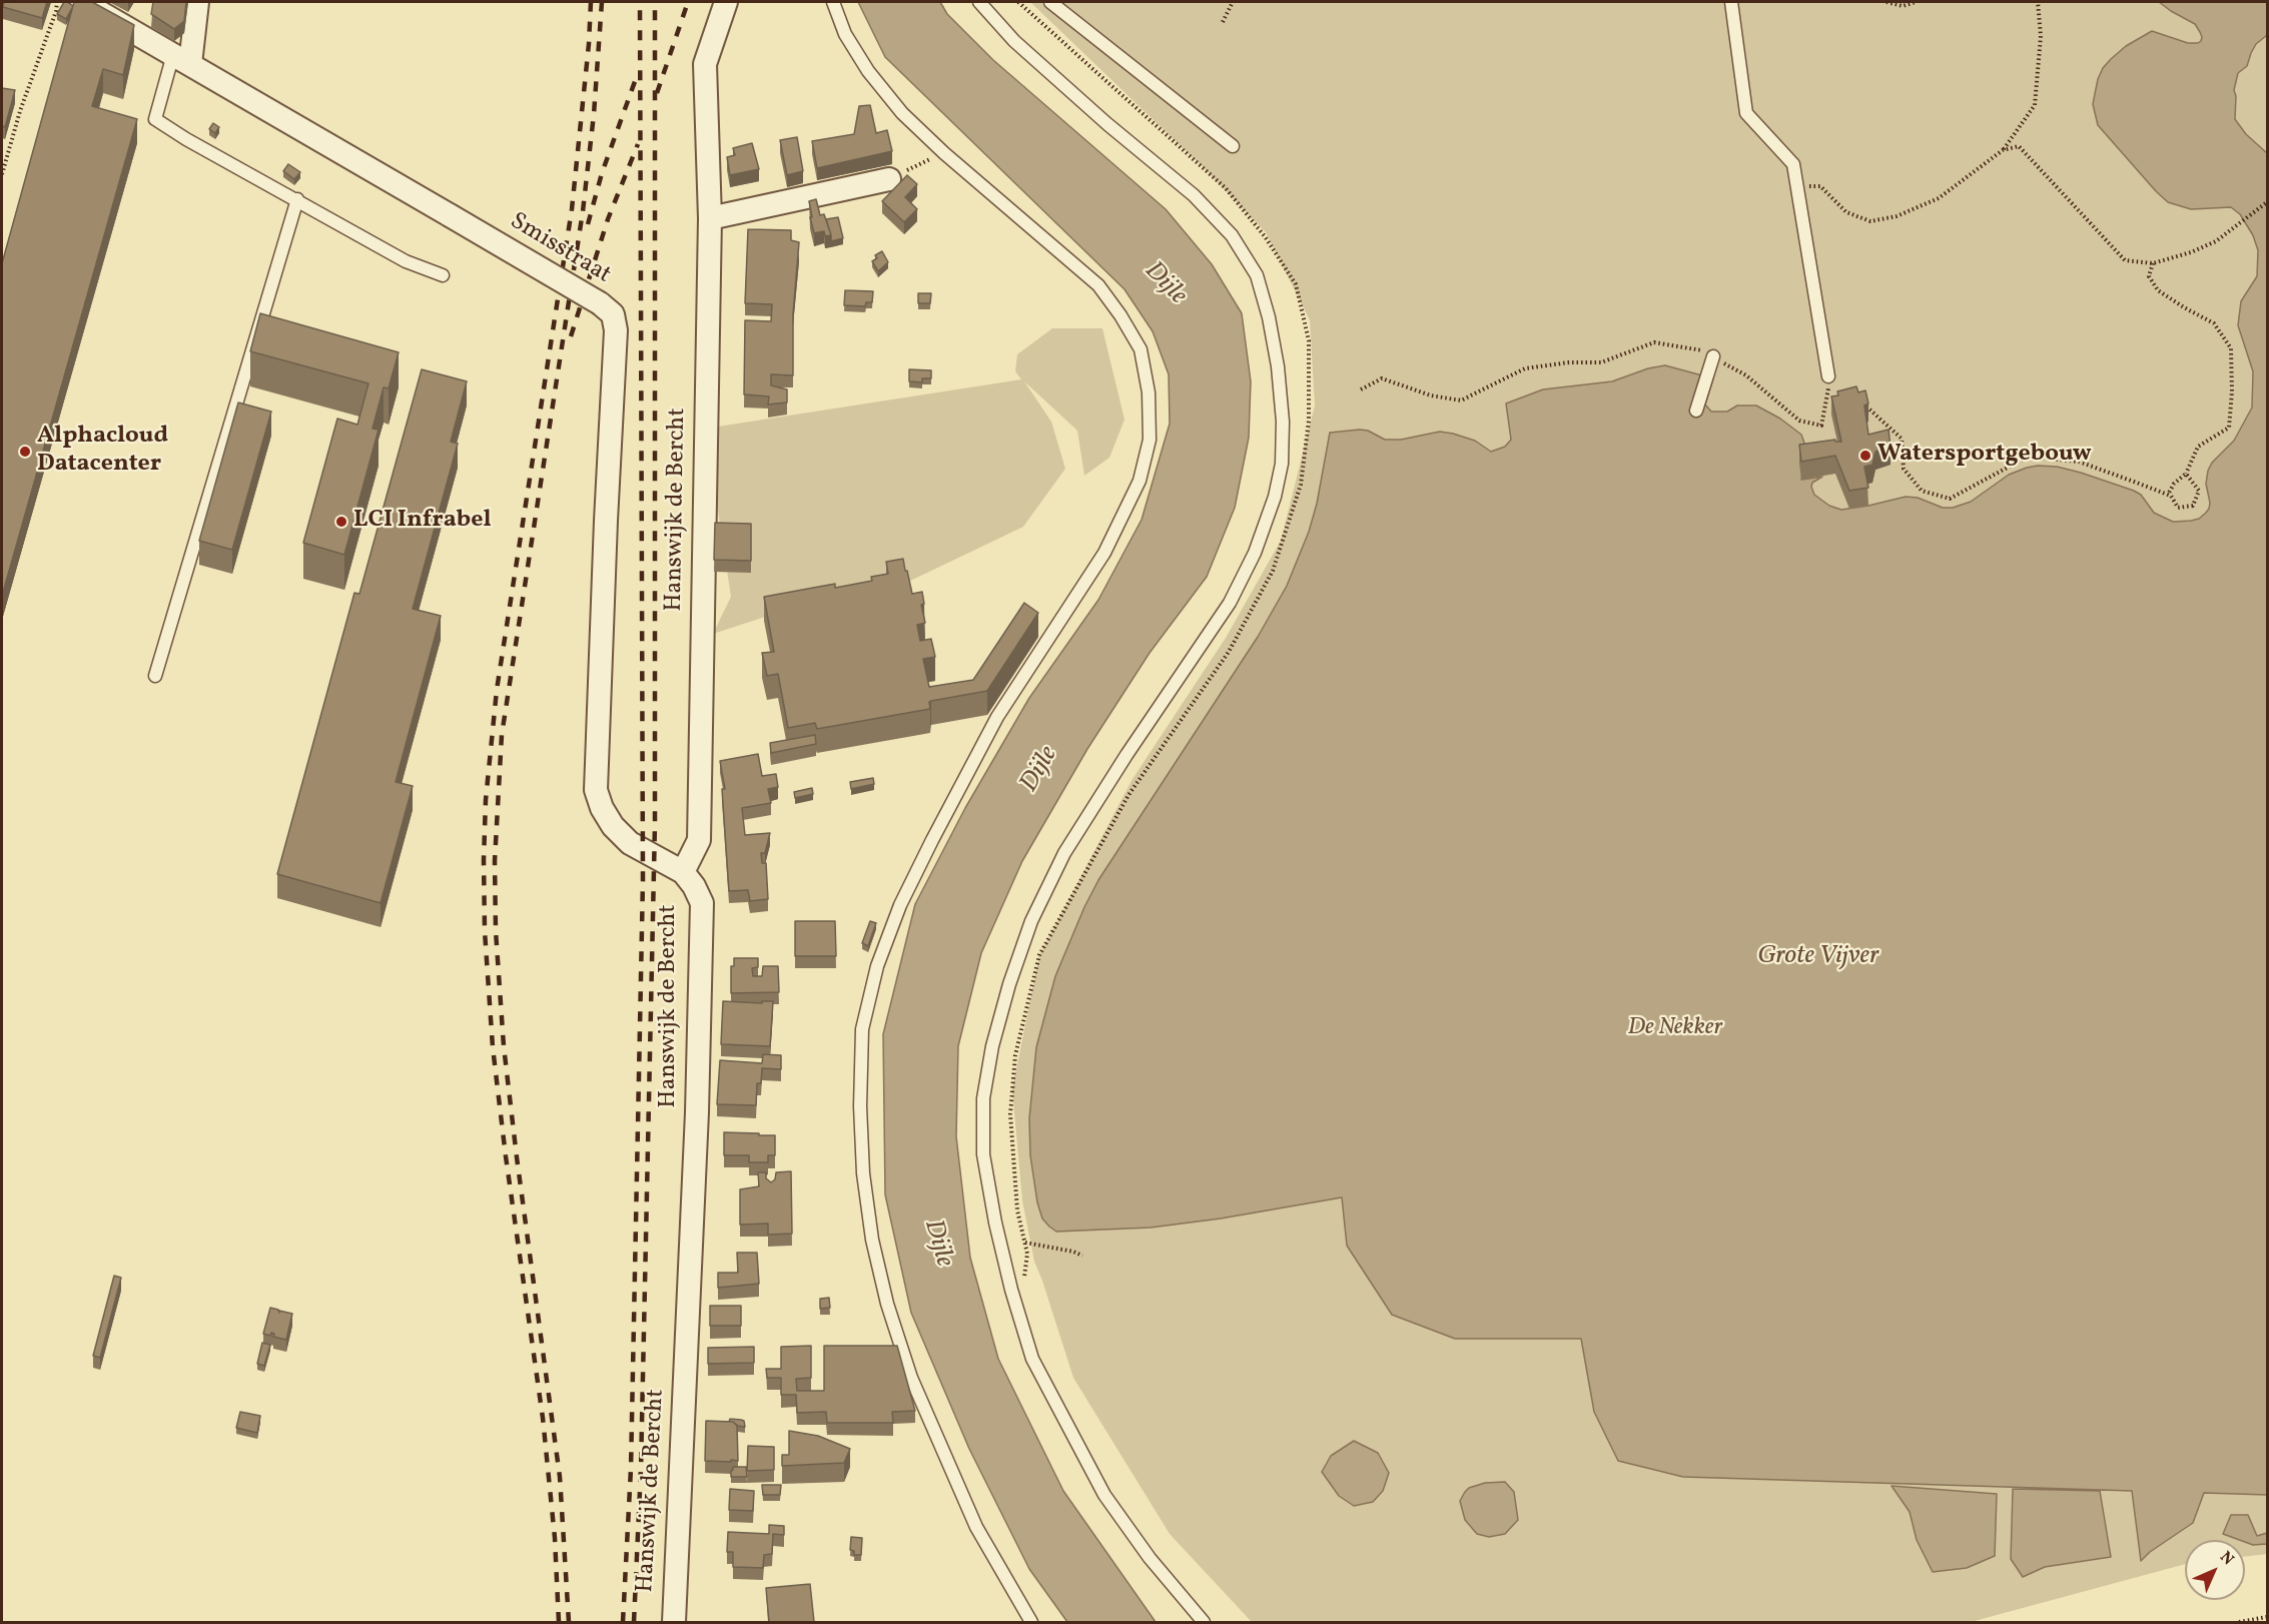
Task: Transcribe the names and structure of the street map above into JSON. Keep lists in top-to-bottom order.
{
  "streets": {
    "street": ["Smisstraat", "Hanswijk de Bercht"]
  },
  "crossings": [
    ["Smisstraat", "Hanswijk de Bercht"]
  ],
  "water": ["Dijle", "Grote Vijver"],
  "parks": ["De Nekker"],
  "places": ["Alphacloud Datacenter", "Watersportgebouw", "LCI Infrabel"],
  "north": "top right"
}
